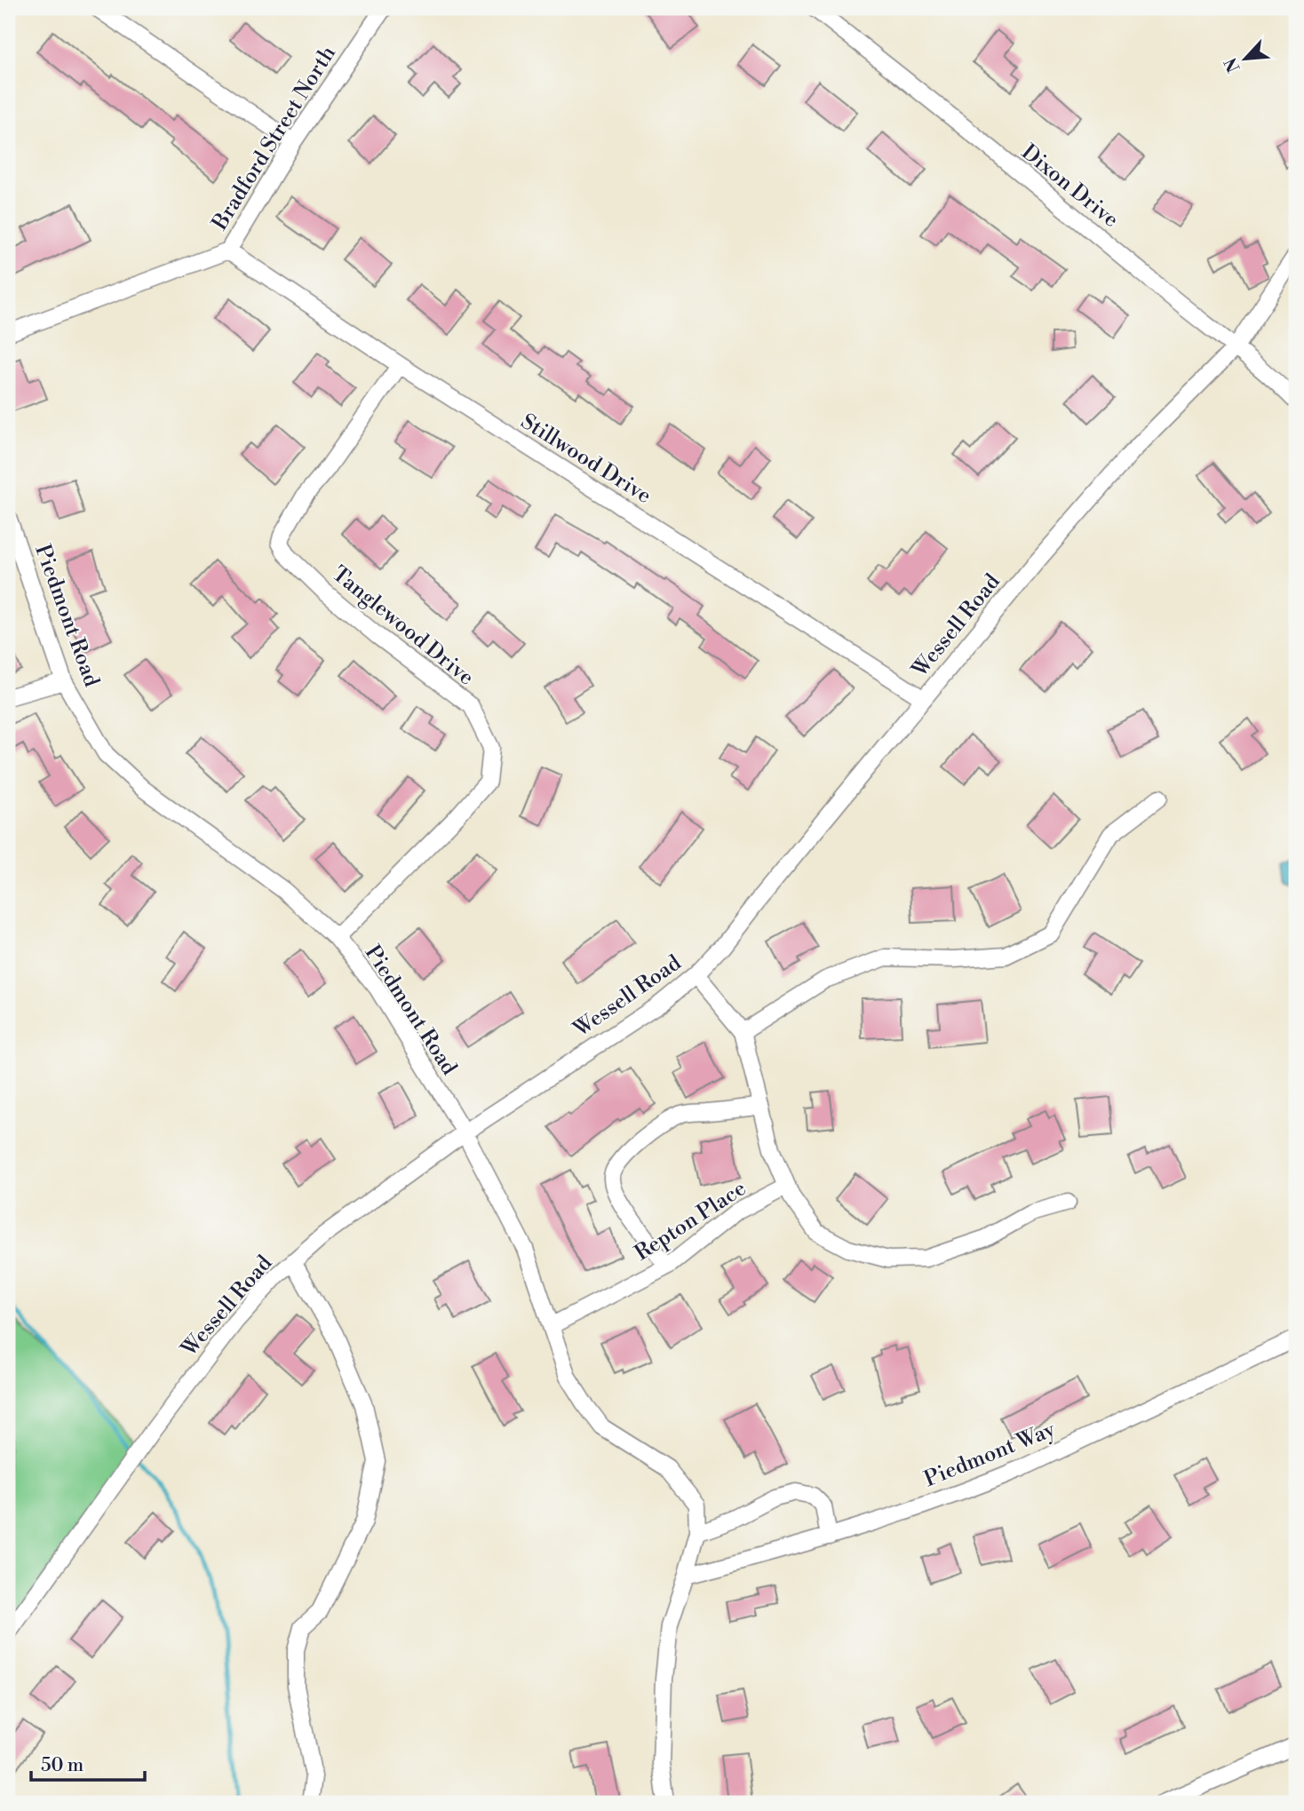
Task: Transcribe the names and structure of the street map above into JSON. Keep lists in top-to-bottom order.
{
  "streets": {
    "street": [
      "Bradford Street North",
      "Dixon Drive",
      "Stillwood Drive",
      "Piedmont Road",
      "Tanglewood Drive",
      "Wessell Road",
      "Repton Place",
      "Piedmont Way"
    ]
  },
  "crossings": [
    ["Bradford Street North", "Stillwood Drive"],
    ["Dixon Drive", "Wessell Road"],
    ["Stillwood Drive", "Tanglewood Drive"],
    ["Stillwood Drive", "Wessell Road"],
    ["Piedmont Road", "Tanglewood Drive"],
    ["Piedmont Road", "Wessell Road"],
    ["Piedmont Road", "Repton Place"],
    ["Piedmont Road", "Piedmont Way"]
  ],
  "scale_bar": "50 m",
  "north": "bottom left"
}
